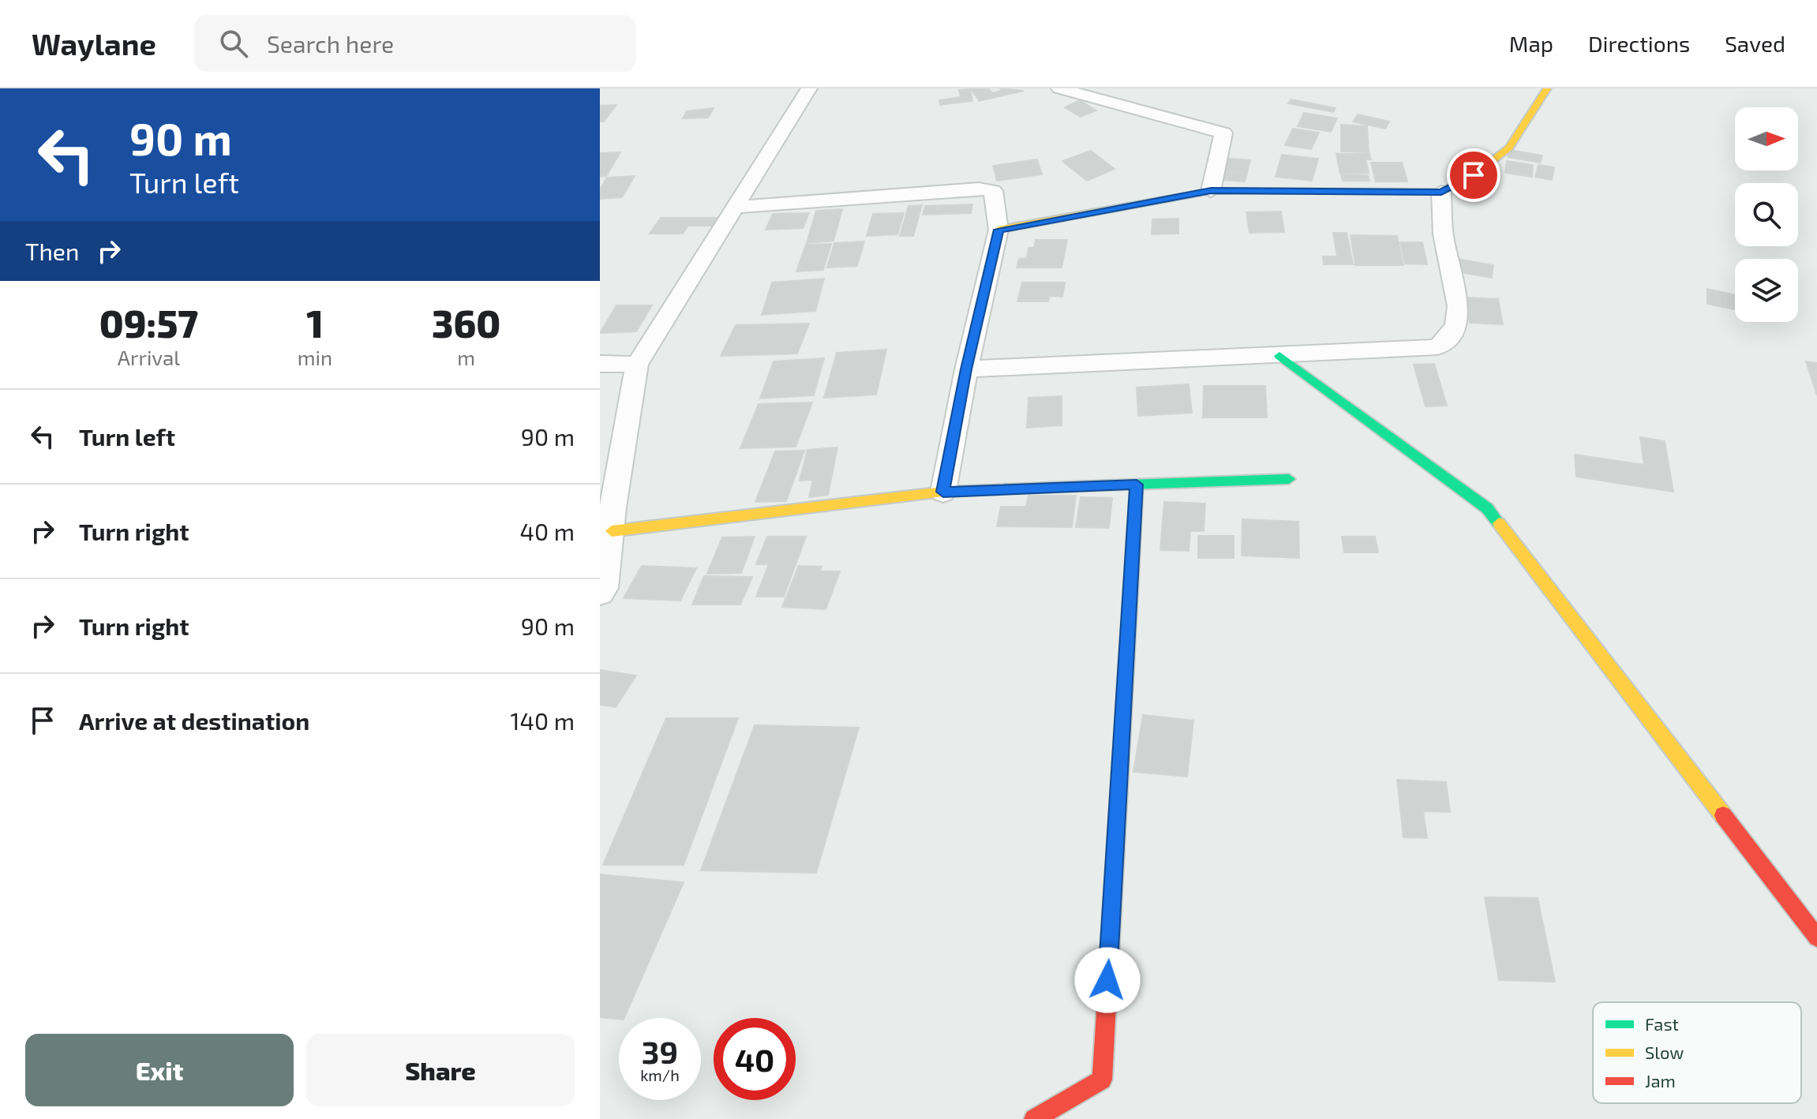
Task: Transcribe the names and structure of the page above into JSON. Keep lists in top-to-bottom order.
{
  "legend": ["Fast", "Slow", "Jam"],
  "north": "right",
  "page": {
    "header": "Waylane",
    "search": "Search here",
    "nav": ["Map", "Directions", "Saved"],
    "turn": ["90 m", "Turn left"],
    "then": "Then",
    "eta": [
      "09:57",
      "Arrival",
      "1",
      "min",
      "360",
      "m"
    ],
    "list": [
      {
        "name": "Turn left",
        "value": "90 m"
      },
      {
        "name": "Turn right",
        "value": "40 m"
      },
      {
        "name": "Turn right",
        "value": "90 m"
      },
      {
        "name": "Arrive at destination",
        "value": "140 m"
      }
    ],
    "speed": "39 km/h",
    "limit": "40",
    "buttons": ["Exit", "Share"]
  }
}
